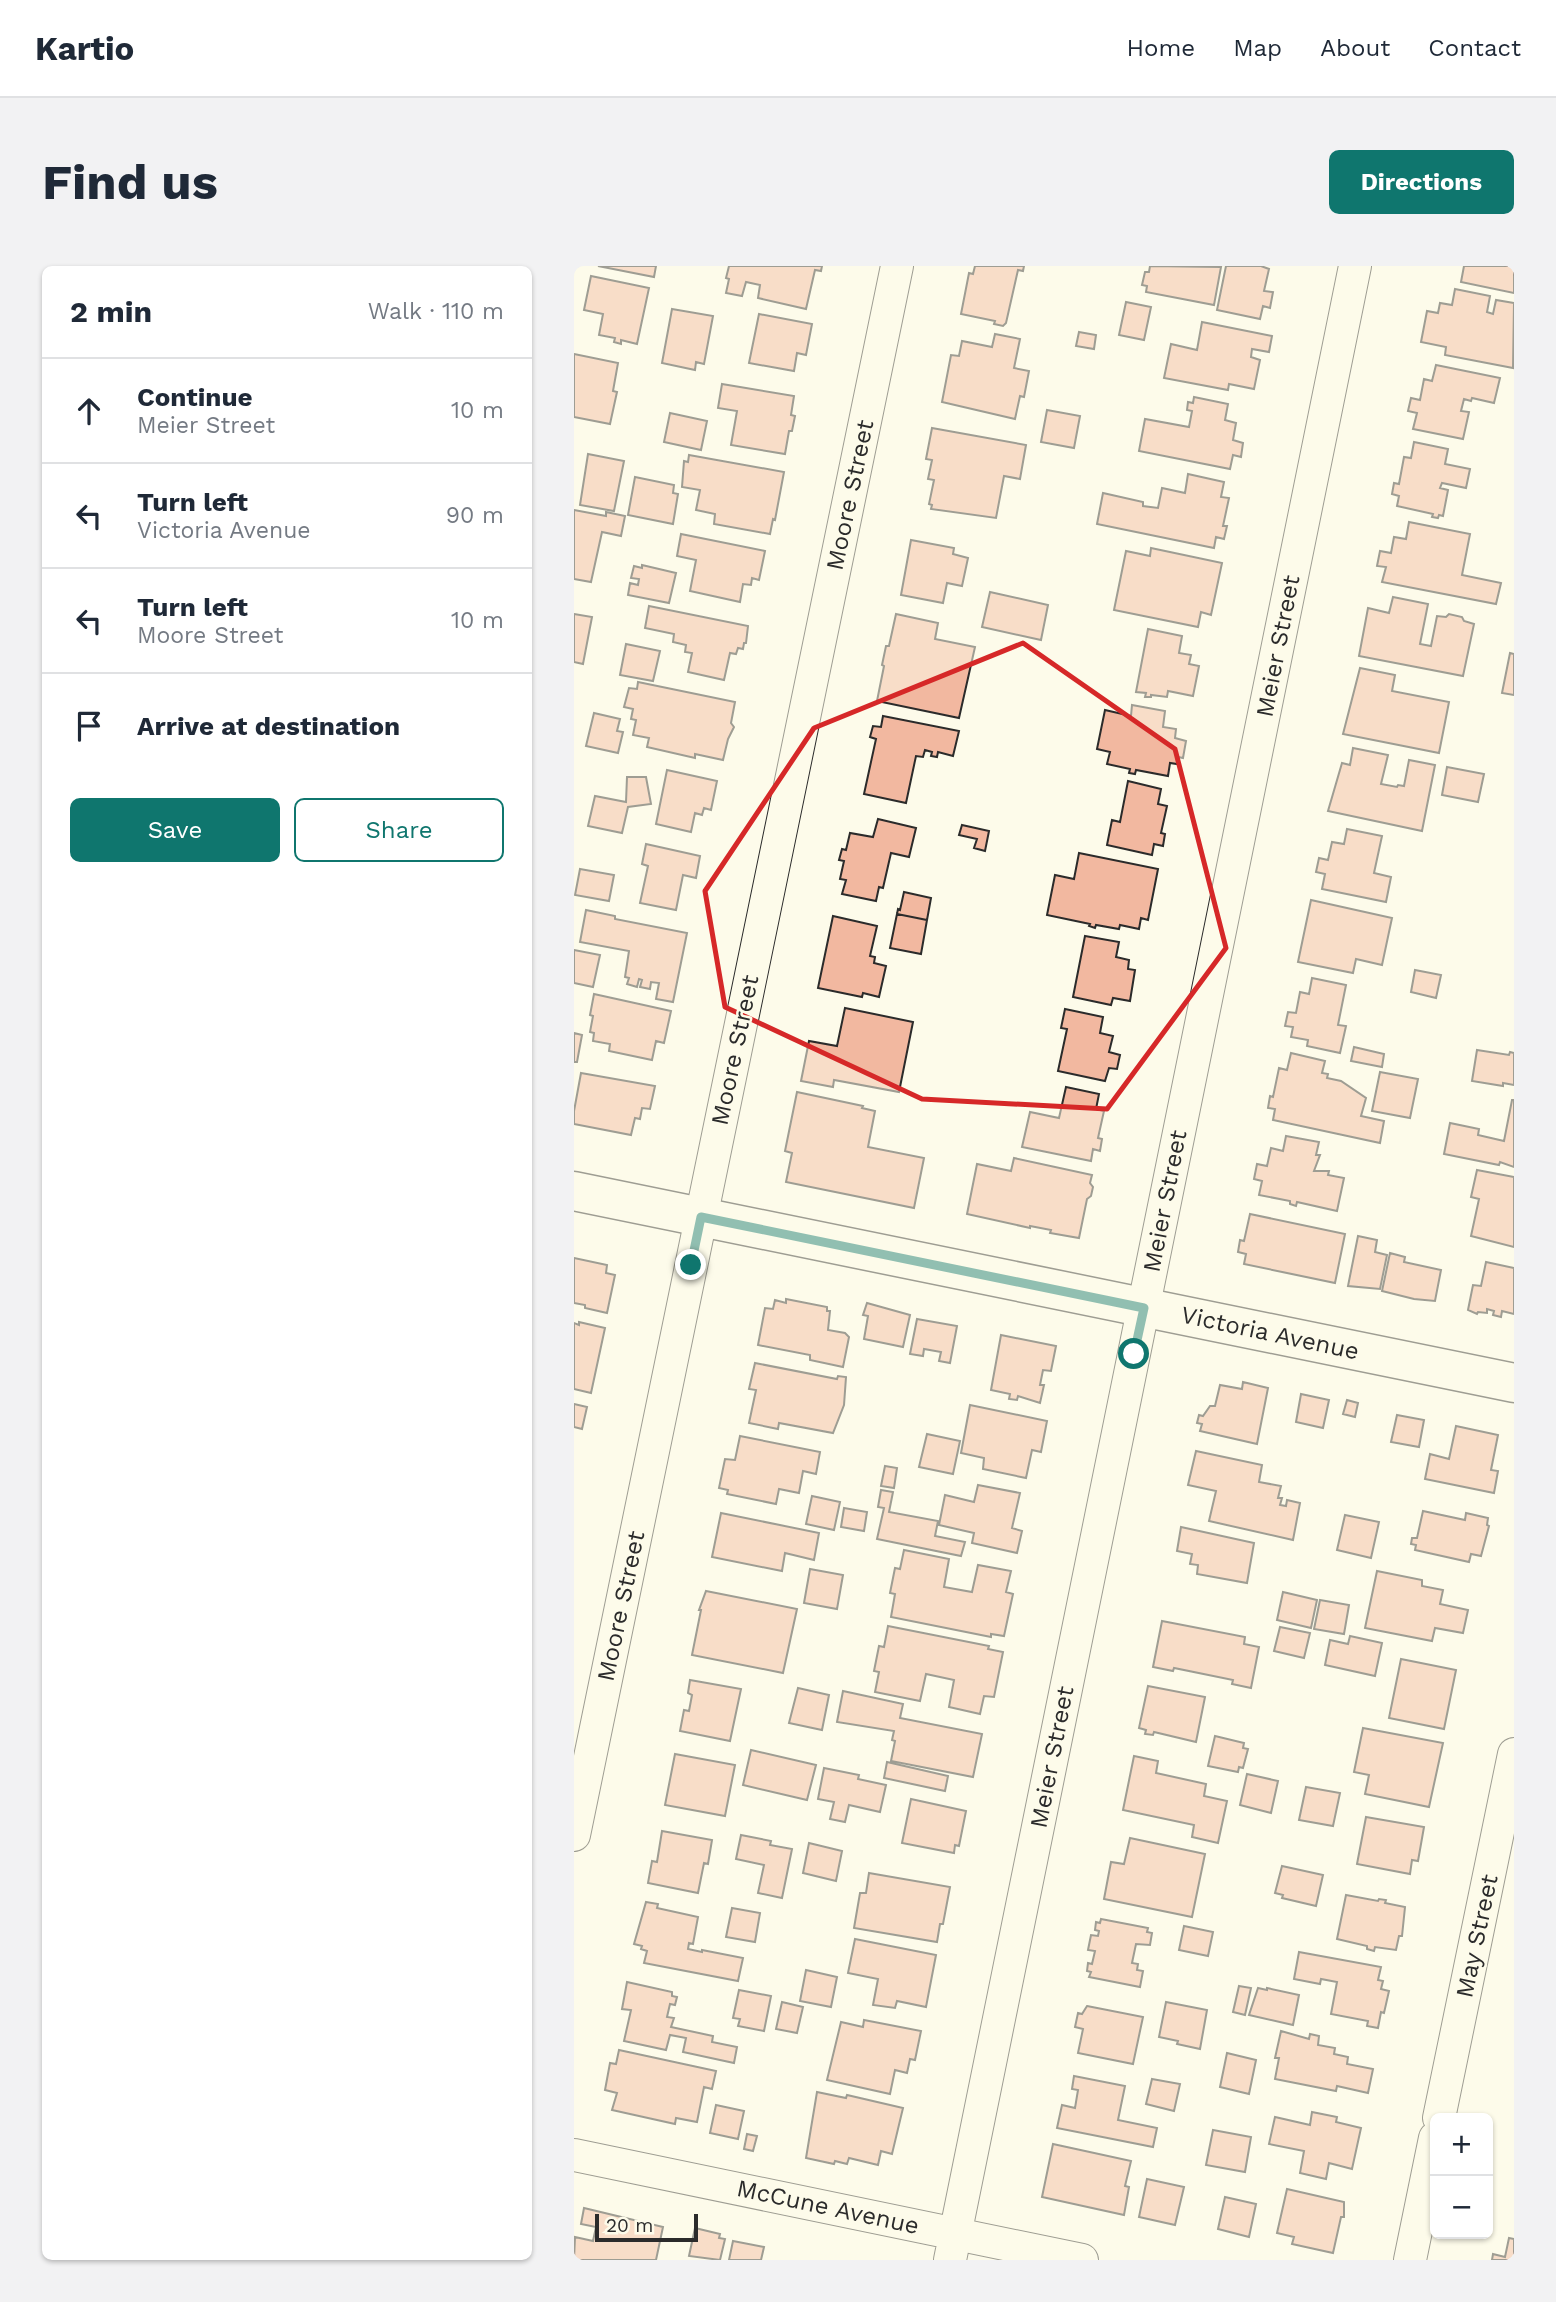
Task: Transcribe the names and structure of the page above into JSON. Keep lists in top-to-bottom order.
{
  "streets": {
    "street": [
      "Moore Street",
      "Meier Street",
      "Victoria Avenue",
      "May Street",
      "McCune Avenue"
    ]
  },
  "crossings": [
    ["Moore Street", "Victoria Avenue"],
    ["Meier Street", "Victoria Avenue"],
    ["Meier Street", "McCune Avenue"]
  ],
  "scale_bar": "20 m",
  "page": {
    "header": "Kartio",
    "nav": [
      "Home",
      "Map",
      "About",
      "Contact"
    ],
    "buttons": [
      "Directions",
      ["Save", "Share"]
    ],
    "title": "Find us",
    "heading": ["2 min", "Walk · 110 m"],
    "list": [
      ["Continue", "Meier Street", "10 m"],
      ["Turn left", "Victoria Avenue", "90 m"],
      ["Turn left", "Moore Street", "10 m"],
      "Arrive at destination"
    ],
    "map_buttons": ["+", "−"],
    "scale": "20 m"
  }
}
